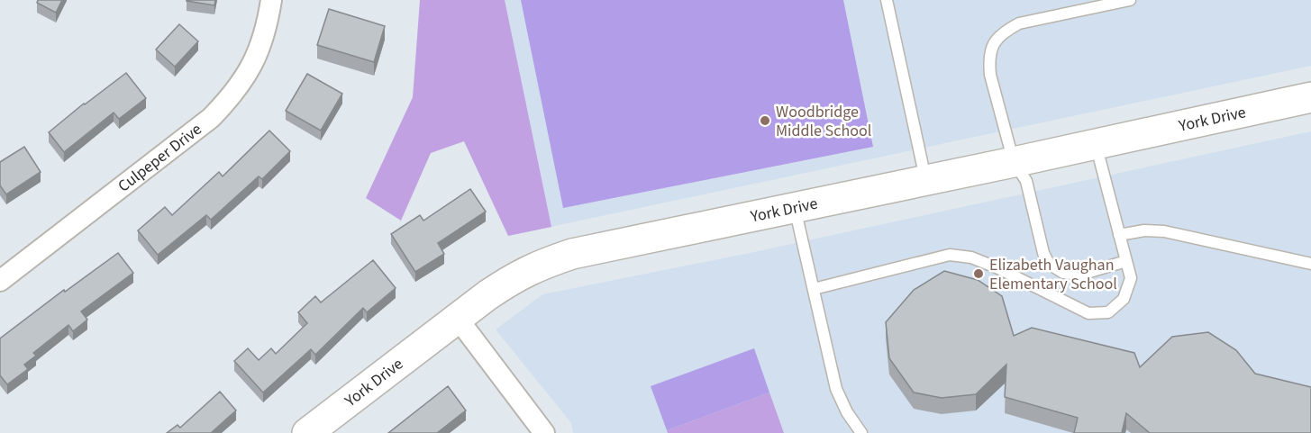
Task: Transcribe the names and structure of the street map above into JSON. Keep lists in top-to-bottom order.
{
  "streets": {
    "street": ["York Drive", "Culpeper Drive"]
  },
  "places": ["Woodbridge Middle School", "Elizabeth Vaughan Elementary School"]
}
